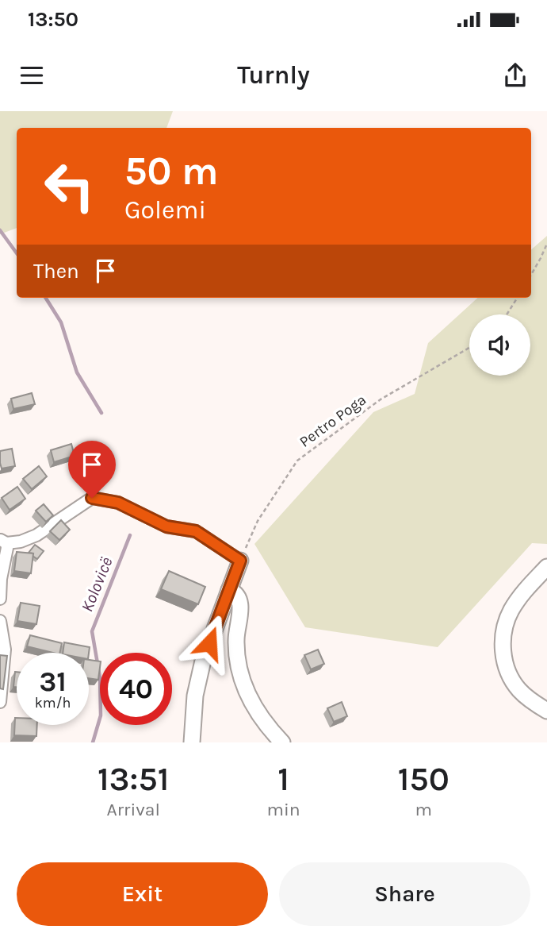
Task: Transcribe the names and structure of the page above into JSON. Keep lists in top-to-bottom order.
{
  "streets": {
    "path": ["Pertro Poga"]
  },
  "water": ["Kolovicë"],
  "page": {
    "status": "13:50",
    "header": "Turnly",
    "turn": ["50 m", "Golemi"],
    "then": "Then",
    "speed": "31 km/h",
    "limit": "40",
    "eta": [
      "13:51",
      "Arrival",
      "1",
      "min",
      "150",
      "m"
    ],
    "buttons": ["Exit", "Share"]
  }
}
